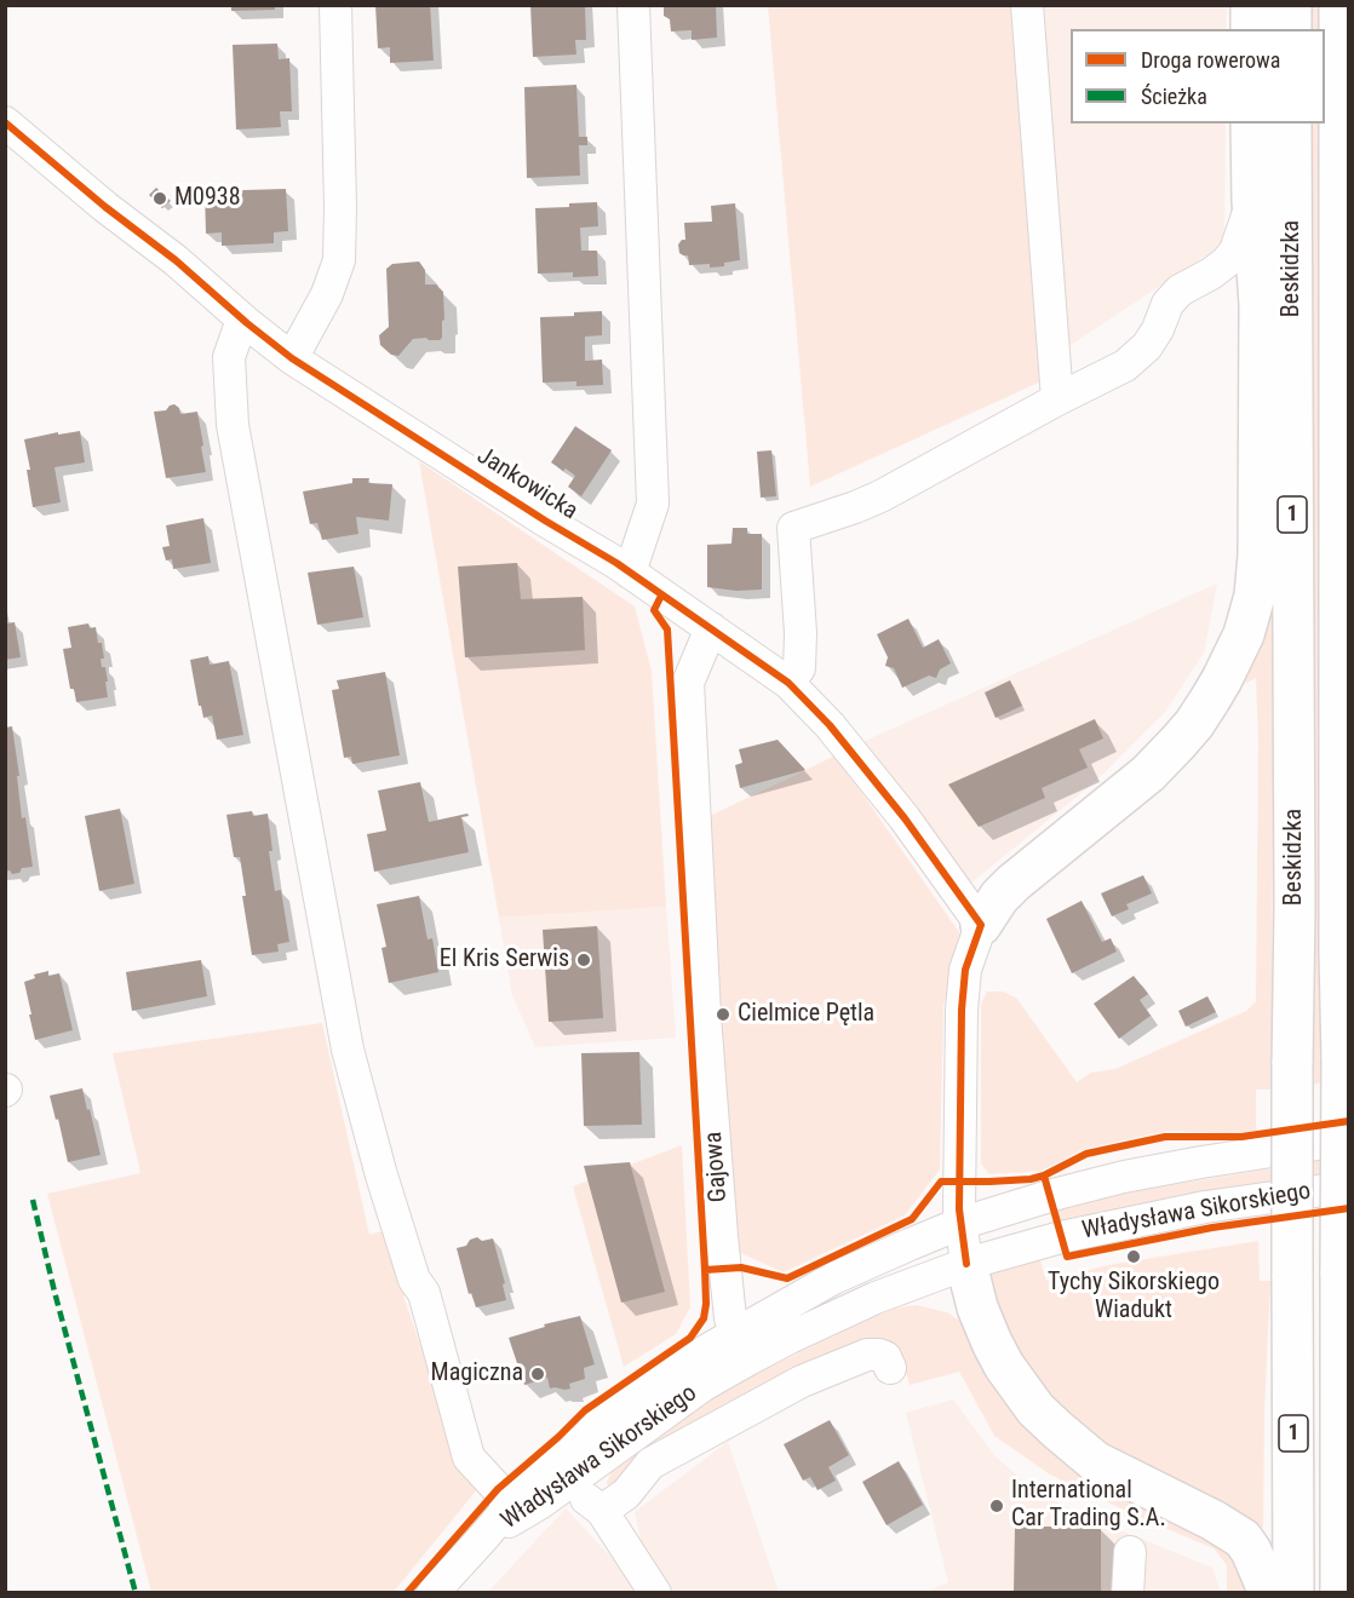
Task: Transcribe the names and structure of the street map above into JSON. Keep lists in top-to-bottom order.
{
  "streets": {
    "main road": ["Beskidzka", "1"],
    "street": ["Jankowicka", "Gajowa", "Władysława Sikorskiego"]
  },
  "crossings": [
    ["Jankowicka", "Gajowa"],
    ["Gajowa", "Władysława Sikorskiego"]
  ],
  "places": [
    "M0938",
    "El Kris Serwis",
    "Cielmice Pętla",
    "Tychy Sikorskiego Wiadukt",
    "Magiczna",
    "International Car Trading S.A."
  ],
  "legend": ["Droga rowerowa", "Ścieżka"]
}
